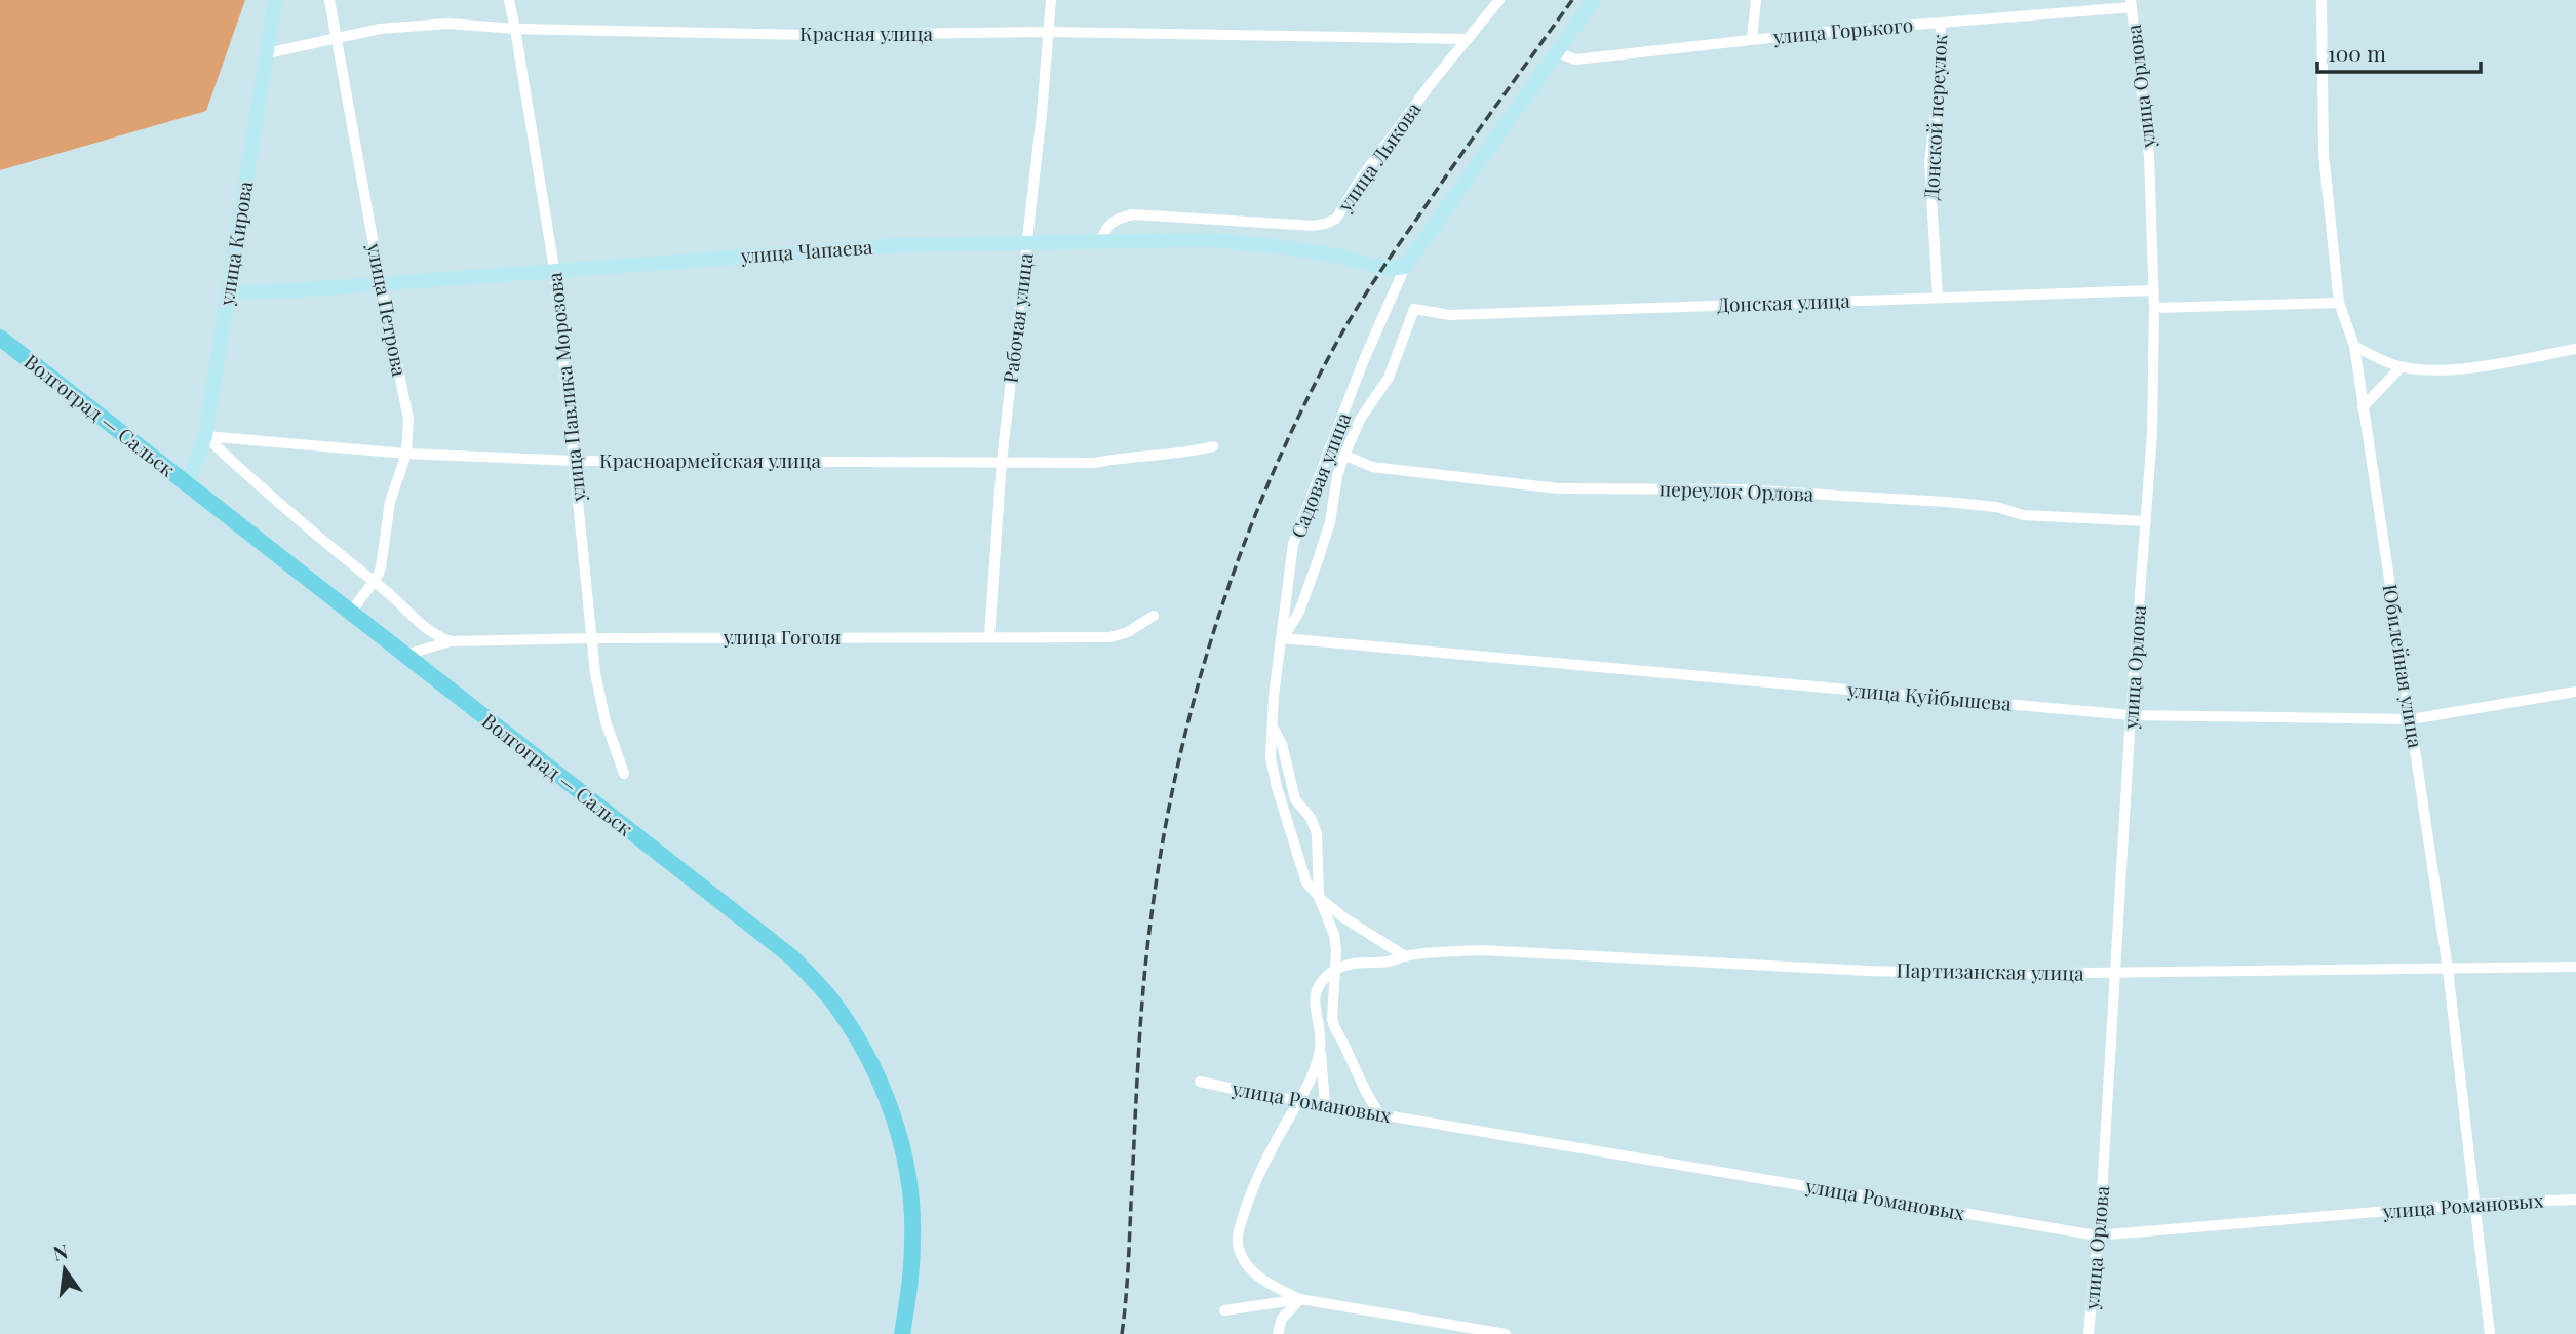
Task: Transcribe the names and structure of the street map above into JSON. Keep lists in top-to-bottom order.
{
  "streets": {
    "main road": ["Волгоград — Сальск"],
    "street": [
      "улица Горького",
      "Красная улица",
      "улица Орлова",
      "Донской переулок",
      "улица Лыкова",
      "улица Кирова",
      "улица Чапаева",
      "Донская улица",
      "улица Петрова",
      "Рабочая улица",
      "улица Павлика Морозова",
      "Красноармейская улица",
      "Садовая улица",
      "переулок Орлова",
      "улица Гоголя",
      "Юбилейная улица",
      "улица Куйбышева",
      "Партизанская улица",
      "улица Романовых"
    ]
  },
  "crossings": [
    ["улица Горького", "улица Орлова"],
    ["улица Горького", "Донской переулок"],
    ["улица Горького", "Садовая улица"],
    ["Красная улица", "улица Лыкова"],
    ["Красная улица", "улица Кирова"],
    ["Красная улица", "улица Петрова"],
    ["Красная улица", "Рабочая улица"],
    ["Красная улица", "улица Павлика Морозова"],
    ["улица Орлова", "Донская улица"],
    ["улица Орлова", "переулок Орлова"],
    ["улица Орлова", "улица Куйбышева"],
    ["улица Орлова", "Партизанская улица"],
    ["улица Орлова", "улица Романовых"],
    ["Донской переулок", "Донская улица"],
    ["улица Лыкова", "улица Чапаева"],
    ["улица Кирова", "улица Чапаева"],
    ["улица Кирова", "Волгоград — Сальск"],
    ["улица Кирова", "Красноармейская улица"],
    ["улица Чапаева", "улица Петрова"],
    ["улица Чапаева", "Рабочая улица"],
    ["улица Чапаева", "улица Павлика Морозова"],
    ["улица Чапаева", "Садовая улица"],
    ["Донская улица", "Садовая улица"],
    ["улица Петрова", "Волгоград — Сальск"],
    ["улица Петрова", "Красноармейская улица"],
    ["Рабочая улица", "Красноармейская улица"],
    ["Рабочая улица", "улица Гоголя"],
    ["улица Павлика Морозова", "Красноармейская улица"],
    ["улица Павлика Морозова", "улица Гоголя"],
    ["Волгоград — Сальск", "улица Гоголя"],
    ["Садовая улица", "переулок Орлова"],
    ["Садовая улица", "улица Куйбышева"],
    ["Юбилейная улица", "улица Куйбышева"],
    ["Юбилейная улица", "Партизанская улица"],
    ["Юбилейная улица", "улица Романовых"]
  ],
  "scale_bar": "100 m",
  "north": "top"
}
